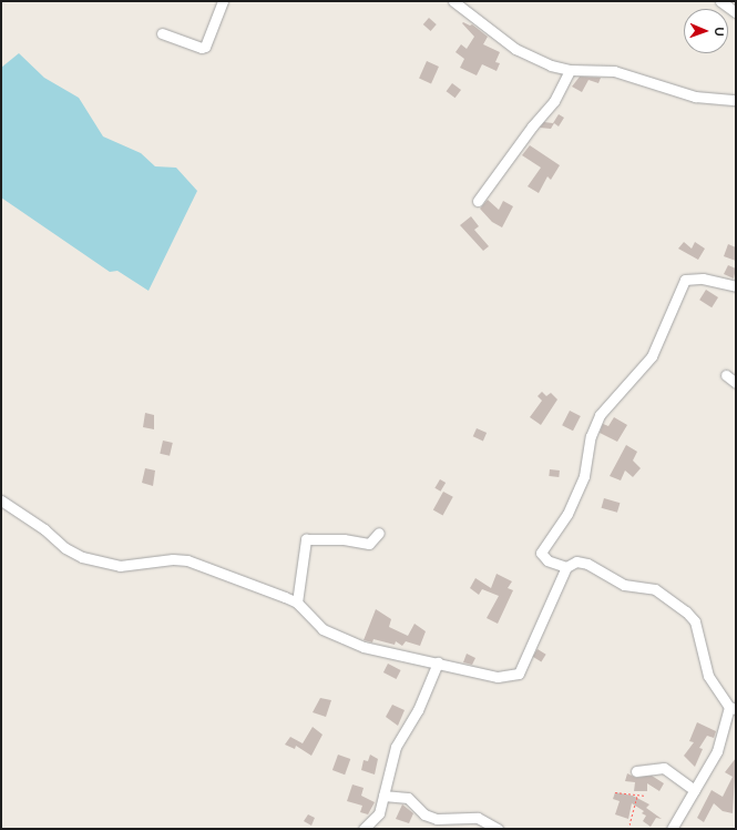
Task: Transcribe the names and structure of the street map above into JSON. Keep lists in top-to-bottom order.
{
  "north": "right"
}
